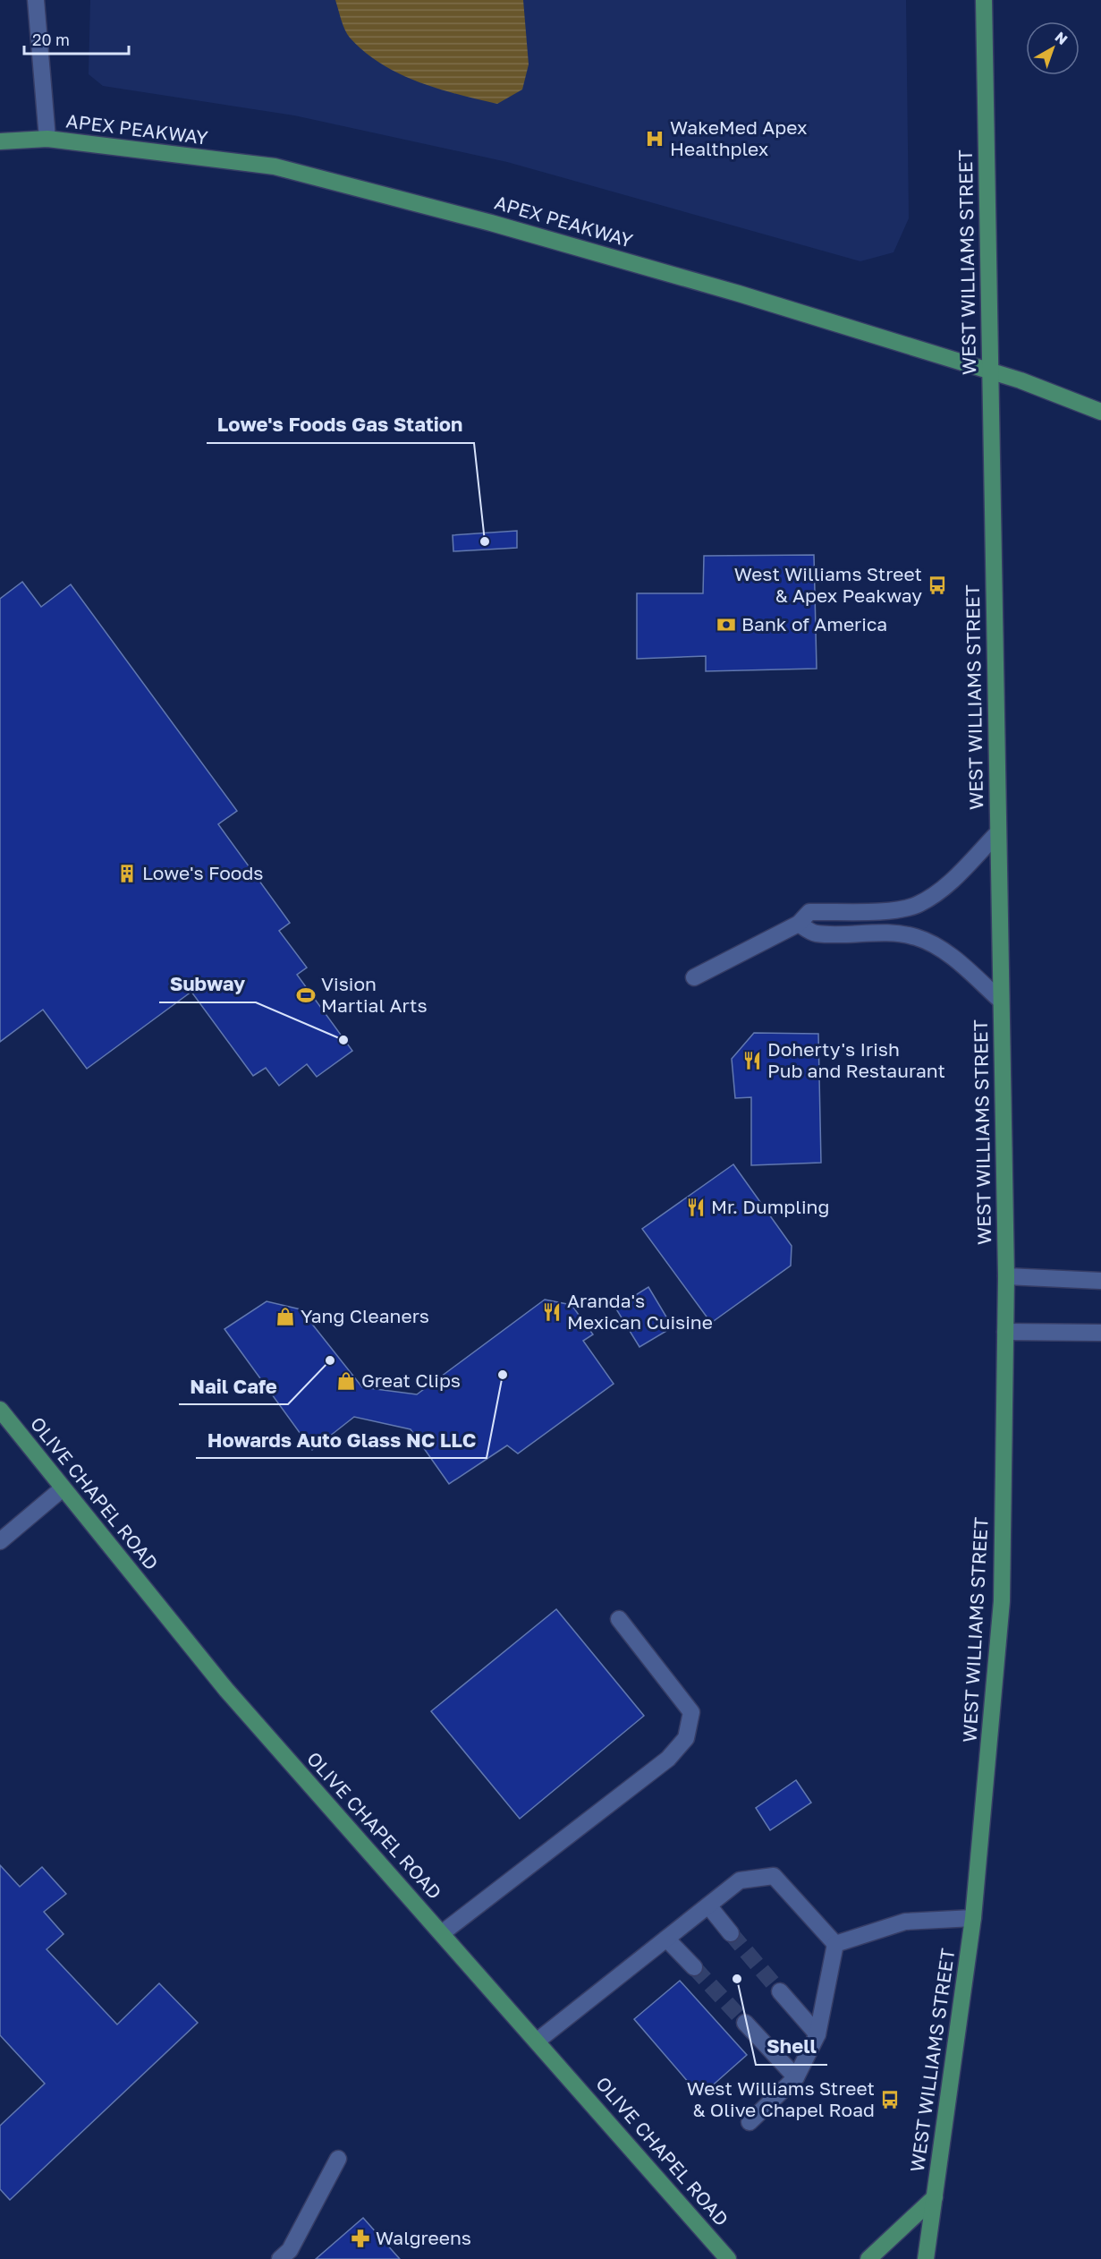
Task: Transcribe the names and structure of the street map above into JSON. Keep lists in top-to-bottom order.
{
  "streets": {
    "main road": ["APEX PEAKWAY", "WEST WILLIAMS STREET", "OLIVE CHAPEL ROAD"]
  },
  "crossings": [
    ["APEX PEAKWAY", "WEST WILLIAMS STREET"]
  ],
  "places": {
    "hospital": ["WakeMed Apex Healthplex"],
    "other": [
      "Lowe's Foods Gas Station",
      "Subway",
      "Nail Cafe",
      "Howards Auto Glass NC LLC",
      "Shell"
    ],
    "bus stop": ["West Williams Street & Apex Peakway", "West Williams Street & Olive Chapel Road"],
    "bank": ["Bank of America"],
    "building": ["Lowe's Foods"],
    "sports": ["Vision Martial Arts"],
    "restaurant": ["Doherty's Irish Pub and Restaurant", "Mr. Dumpling", "Aranda's Mexican Cuisine"],
    "shop": ["Yang Cleaners", "Great Clips"],
    "pharmacy": ["Walgreens"]
  },
  "scale_bar": "20 m",
  "north": "top right"
}
